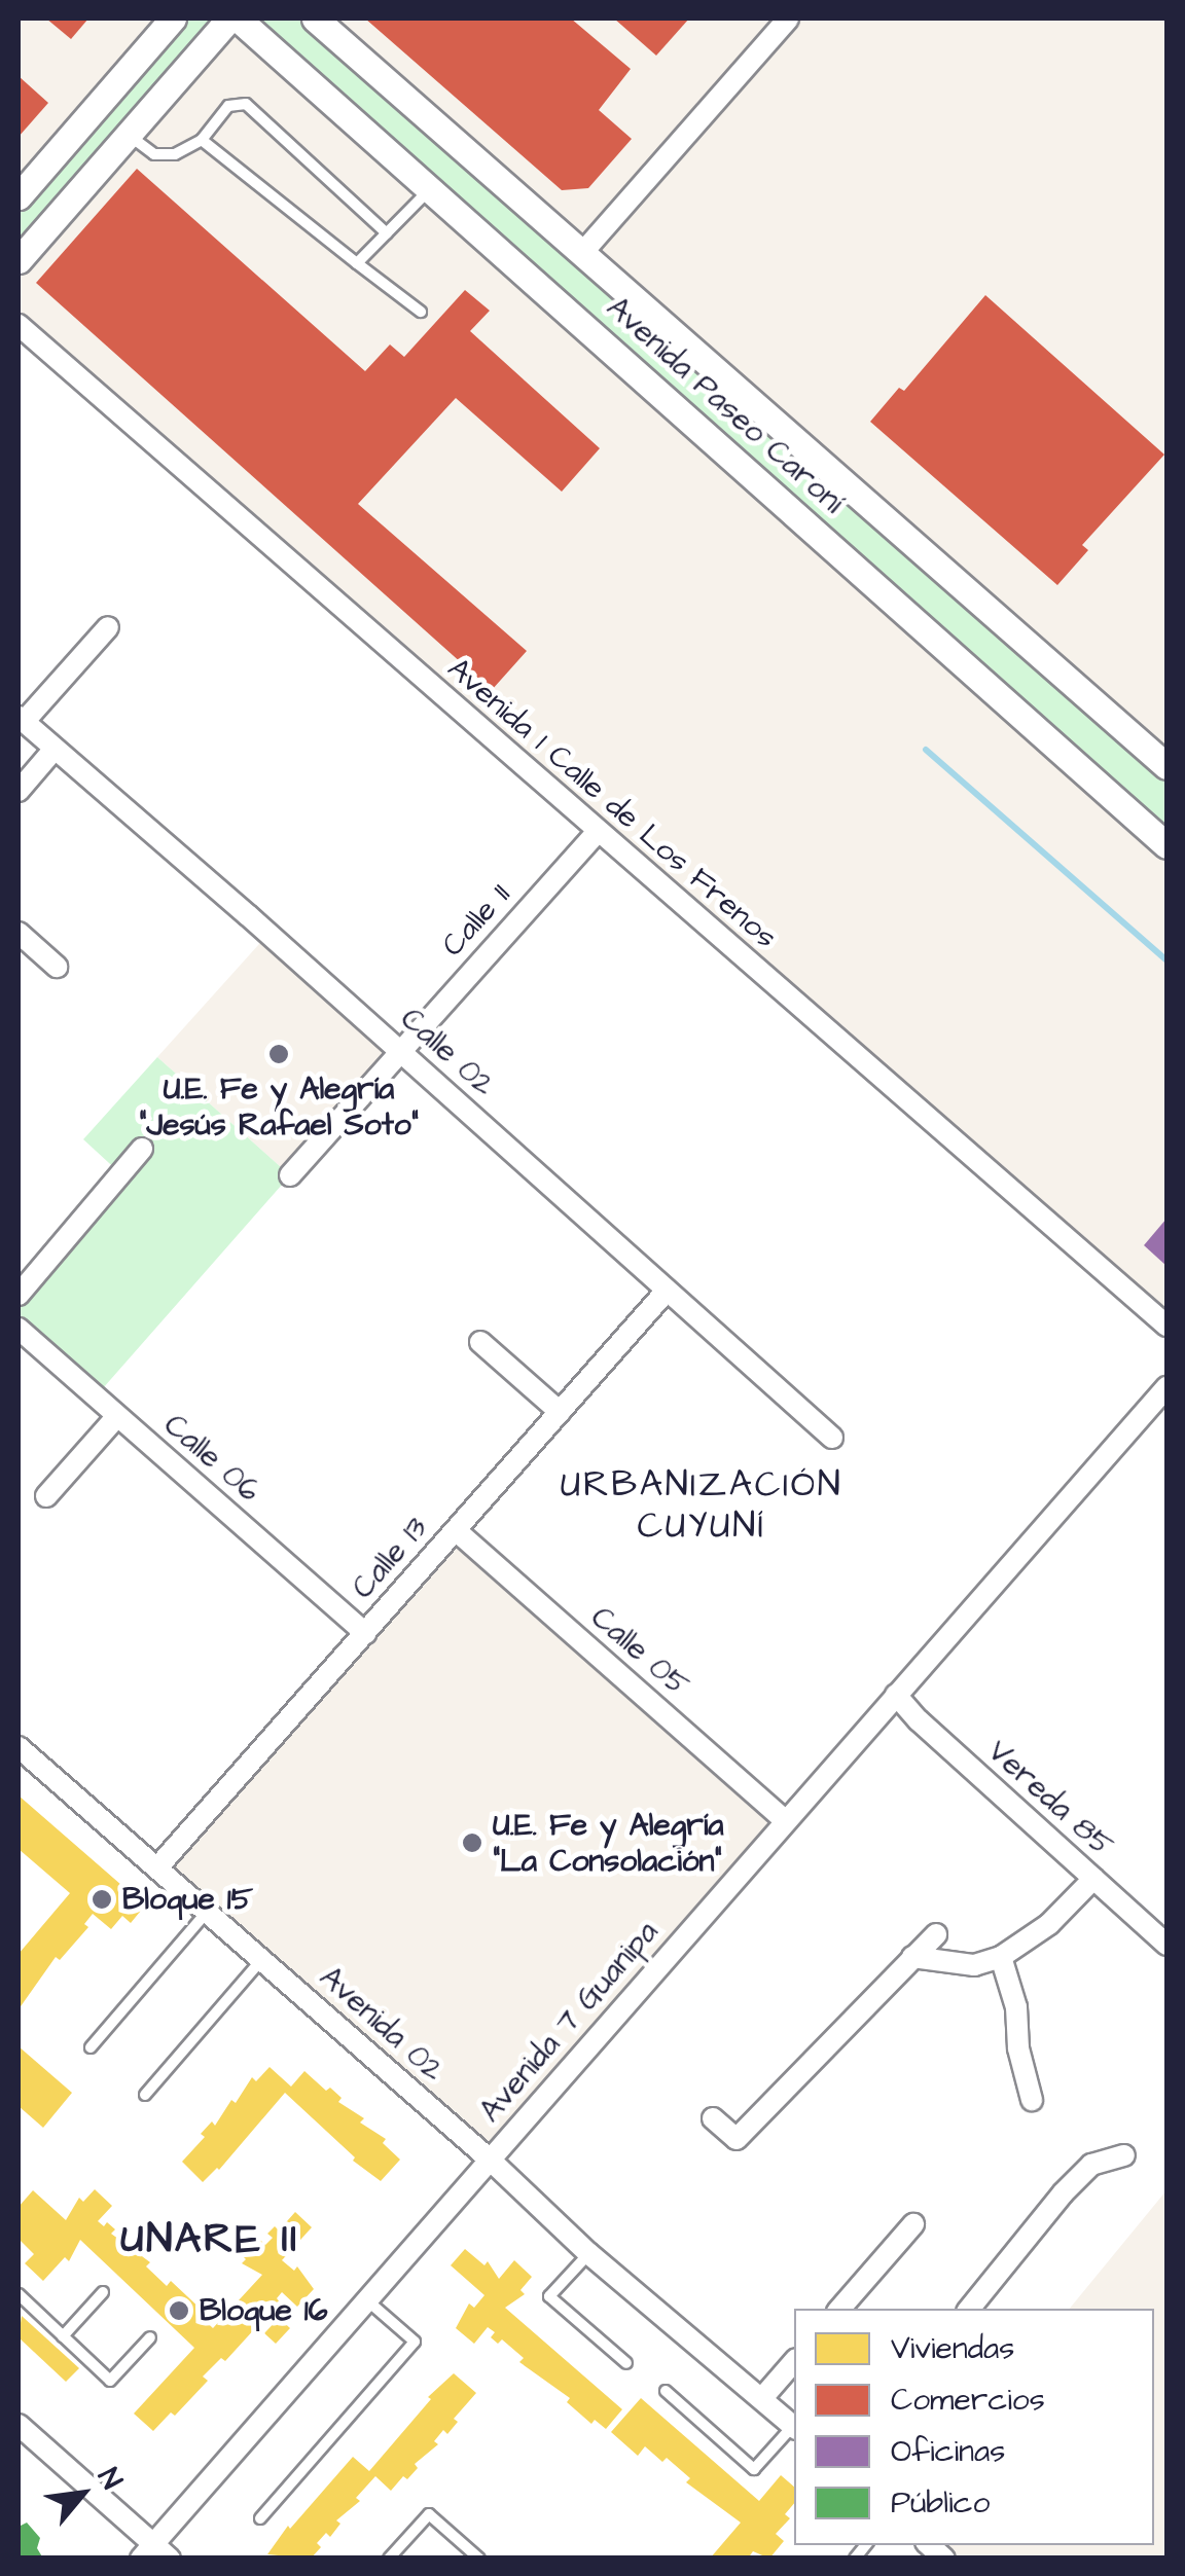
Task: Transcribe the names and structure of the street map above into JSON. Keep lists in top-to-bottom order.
{
  "streets": {
    "street": [
      "Avenida Paseo Caroní",
      "Avenida 1 Calle de Los Frenos",
      "Calle 11",
      "Calle 02",
      "Calle 06",
      "Calle 13",
      "Calle 05",
      "Vereda 85",
      "Avenida 7 Guanipa",
      "Avenida 02"
    ]
  },
  "crossings": [
    ["Avenida 1 Calle de Los Frenos", "Calle 11"],
    ["Calle 11", "Calle 02"],
    ["Calle 02", "Calle 13"],
    ["Calle 06", "Calle 13"],
    ["Calle 13", "Calle 05"],
    ["Calle 13", "Avenida 02"],
    ["Calle 05", "Avenida 7 Guanipa"],
    ["Vereda 85", "Avenida 7 Guanipa"],
    ["Avenida 7 Guanipa", "Avenida 02"]
  ],
  "districts": ["URBANIZACIÓN CUYUNÍ", "UNARE II"],
  "places": [
    "U.E. Fe y Alegría \"Jesús Rafael Soto\"",
    "U.E. Fe y Alegría \"La Consolación\"",
    "Bloque 15",
    "Bloque 16"
  ],
  "legend": [
    "Viviendas",
    "Comercios",
    "Oficinas",
    "Público"
  ],
  "north": "top right"
}
